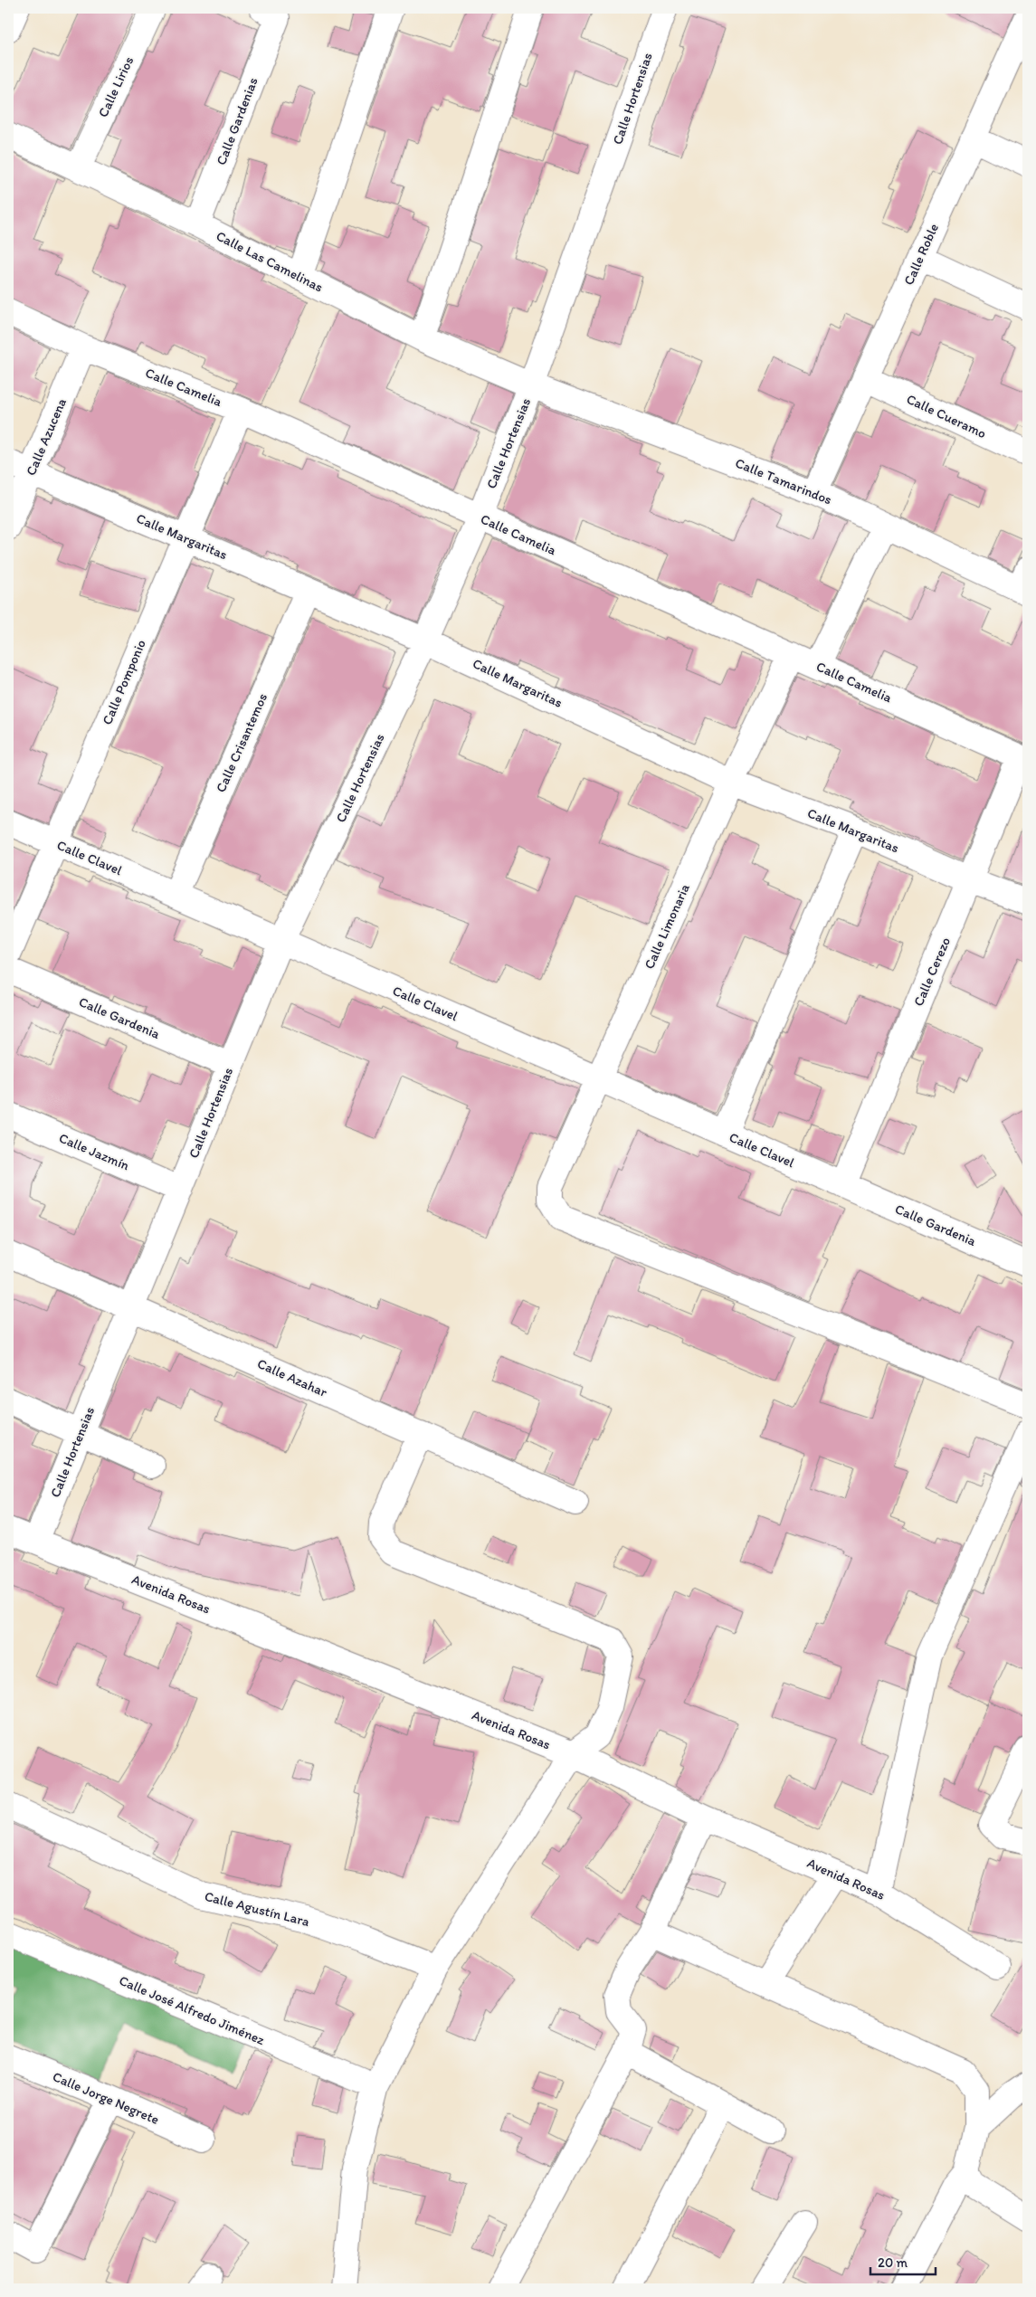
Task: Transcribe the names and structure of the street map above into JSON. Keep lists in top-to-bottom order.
{
  "streets": {
    "street": [
      "Calle Lirios",
      "Calle Hortensias",
      "Calle Gardenias",
      "Calle Roble",
      "Calle Las Camelinas",
      "Calle Camelia",
      "Calle Cueramo",
      "Calle Azucena",
      "Calle Tamarindos",
      "Calle Margaritas",
      "Calle Pomponio",
      "Calle Crisantemos",
      "Calle Clavel",
      "Calle Limonaria",
      "Calle Cerezo",
      "Calle Gardenia",
      "Calle Jazmín",
      "Calle Azahar",
      "Avenida Rosas",
      "Calle Agustín Lara",
      "Calle José Alfredo Jiménez",
      "Calle Jorge Negrete"
    ]
  },
  "crossings": [
    ["Calle Lirios", "Calle Las Camelinas"],
    ["Calle Hortensias", "Calle Las Camelinas"],
    ["Calle Hortensias", "Calle Camelia"],
    ["Calle Hortensias", "Calle Tamarindos"],
    ["Calle Hortensias", "Calle Margaritas"],
    ["Calle Hortensias", "Calle Clavel"],
    ["Calle Hortensias", "Calle Gardenia"],
    ["Calle Hortensias", "Calle Jazmín"],
    ["Calle Hortensias", "Calle Azahar"],
    ["Calle Hortensias", "Avenida Rosas"],
    ["Calle Gardenias", "Calle Las Camelinas"],
    ["Calle Roble", "Calle Cueramo"],
    ["Calle Roble", "Calle Tamarindos"],
    ["Calle Las Camelinas", "Calle Tamarindos"],
    ["Calle Camelia", "Calle Azucena"],
    ["Calle Camelia", "Calle Pomponio"],
    ["Calle Camelia", "Calle Limonaria"],
    ["Calle Camelia", "Calle Cerezo"],
    ["Calle Azucena", "Calle Margaritas"],
    ["Calle Margaritas", "Calle Pomponio"],
    ["Calle Margaritas", "Calle Crisantemos"],
    ["Calle Margaritas", "Calle Limonaria"],
    ["Calle Margaritas", "Calle Cerezo"],
    ["Calle Pomponio", "Calle Clavel"],
    ["Calle Crisantemos", "Calle Clavel"],
    ["Calle Clavel", "Calle Limonaria"],
    ["Calle Clavel", "Calle Cerezo"],
    ["Calle Clavel", "Calle Gardenia"],
    ["Calle Cerezo", "Calle Gardenia"]
  ],
  "scale_bar": "20 m"
}
